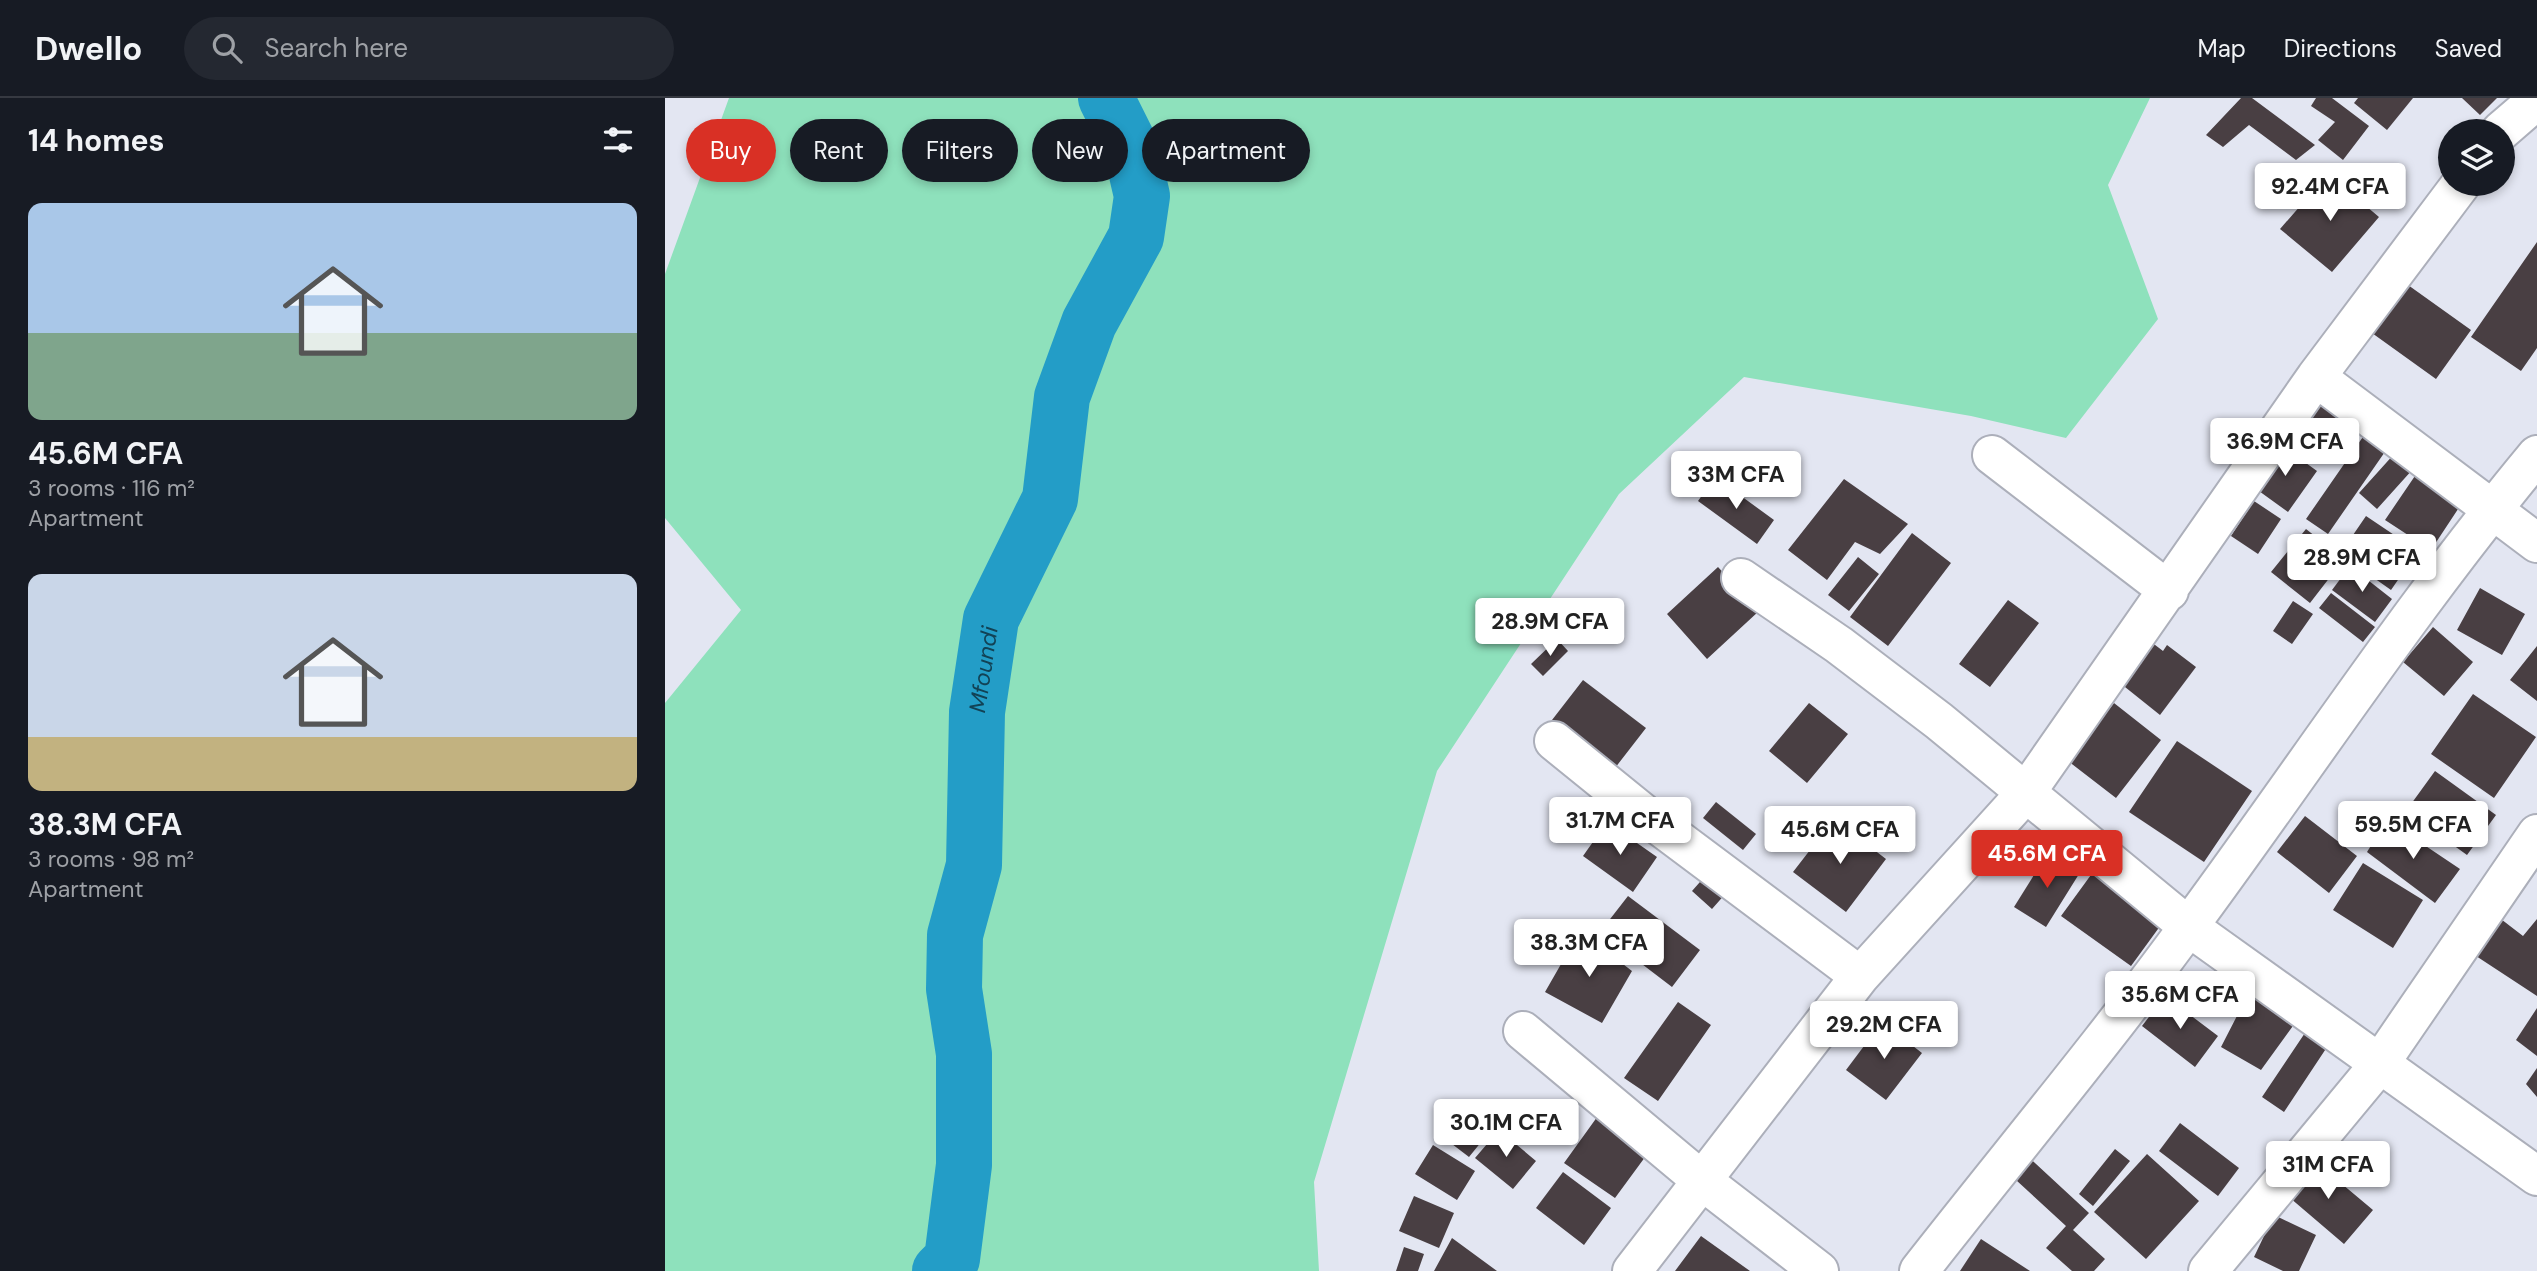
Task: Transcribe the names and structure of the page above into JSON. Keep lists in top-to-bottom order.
{
  "water": ["Mfoundi"],
  "page": {
    "header": "Dwello",
    "search": "Search here",
    "nav": ["Map", "Directions", "Saved"],
    "heading": "14 homes",
    "chip": [
      "Buy",
      "Rent",
      "Filters",
      "New",
      "Apartment"
    ],
    "price": [
      "92.4M CFA",
      "36.9M CFA",
      "33M CFA",
      "28.9M CFA",
      "28.9M CFA",
      "31.7M CFA",
      "59.5M CFA",
      "45.6M CFA",
      "45.6M CFA",
      "38.3M CFA",
      "35.6M CFA",
      "29.2M CFA",
      "30.1M CFA",
      "31M CFA"
    ],
    "list": [
      {
        "name": "45.6M CFA",
        "note": "3 rooms · 116 m² · Apartment"
      },
      {
        "name": "38.3M CFA",
        "note": "3 rooms · 98 m² · Apartment"
      }
    ]
  }
}
